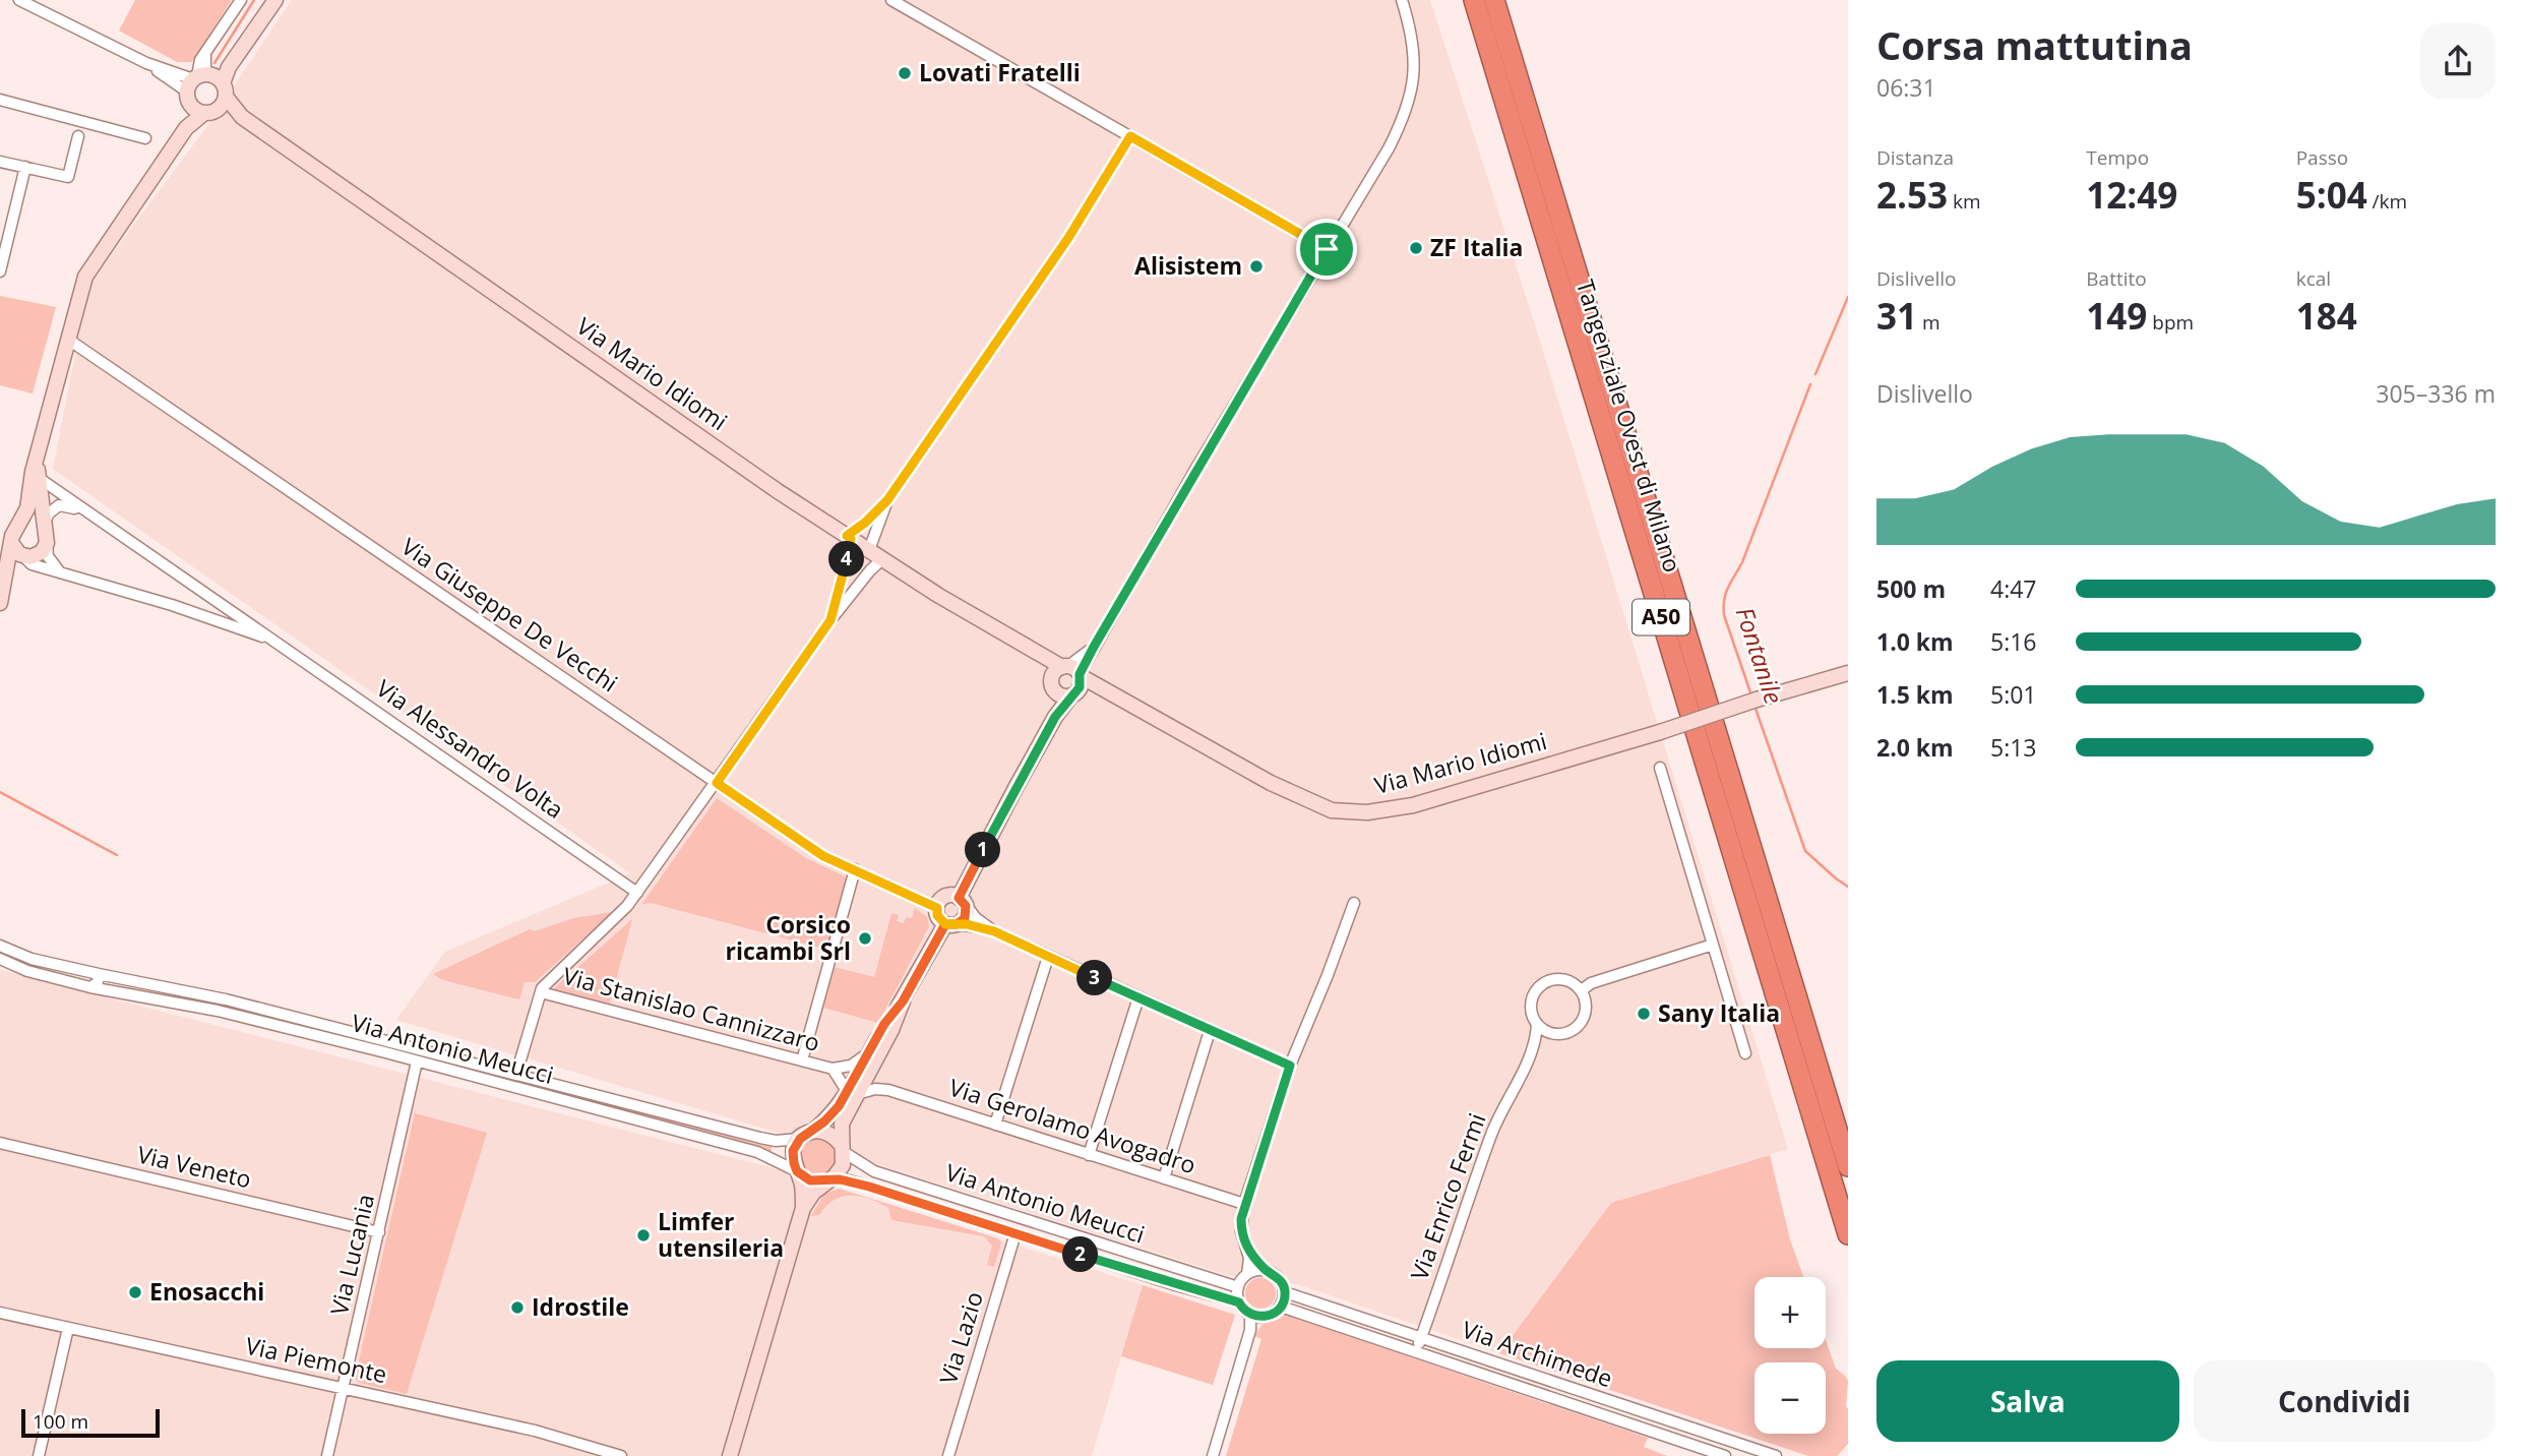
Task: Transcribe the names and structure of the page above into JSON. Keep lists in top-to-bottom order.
{
  "streets": {
    "highway": ["Tangenziale Ovest di Milano", "A50"],
    "street": [
      "Via Mario Idiomi",
      "Via Giuseppe De Vecchi",
      "Via Alessandro Volta",
      "Via Stanislao Cannizzaro",
      "Via Antonio Meucci",
      "Via Gerolamo Avogadro",
      "Via Veneto",
      "Via Enrico Fermi",
      "Via Lucania",
      "Via Lazio",
      "Via Archimede",
      "Via Piemonte"
    ]
  },
  "crossings": [
    ["Via Stanislao Cannizzaro", "Via Gerolamo Avogadro"],
    ["Via Antonio Meucci", "Via Lucania"],
    ["Via Antonio Meucci", "Via Lazio"],
    ["Via Antonio Meucci", "Via Archimede"],
    ["Via Veneto", "Via Lucania"],
    ["Via Enrico Fermi", "Via Archimede"],
    ["Via Lucania", "Via Piemonte"]
  ],
  "water": ["Fontanile"],
  "places": [
    "Lovati Fratelli",
    "ZF Italia",
    "Alisistem",
    "Corsico ricambi Srl",
    "Sany Italia",
    "Limfer utensileria",
    "Enosacchi",
    "Idrostile"
  ],
  "scale_bar": "100 m",
  "page": {
    "heading": ["Corsa mattutina", "06:31"],
    "stats": [
      ["Distanza", "2.53 km"],
      ["Tempo", "12:49"],
      ["Passo", "5:04 /km"],
      ["Dislivello", "31 m"],
      ["Battito", "149 bpm"],
      ["kcal", "184"]
    ],
    "chart": ["Dislivello", "305–336 m"],
    "pins": [
      "4",
      "1",
      "3",
      "2"
    ],
    "list": [
      {
        "name": "500 m",
        "note": "4:47"
      },
      {
        "name": "1.0 km",
        "note": "5:16"
      },
      {
        "name": "1.5 km",
        "note": "5:01"
      },
      {
        "name": "2.0 km",
        "note": "5:13"
      }
    ],
    "map_buttons": ["+", "−"],
    "buttons": ["Salva", "Condividi"],
    "scale": "100 m"
  }
}
